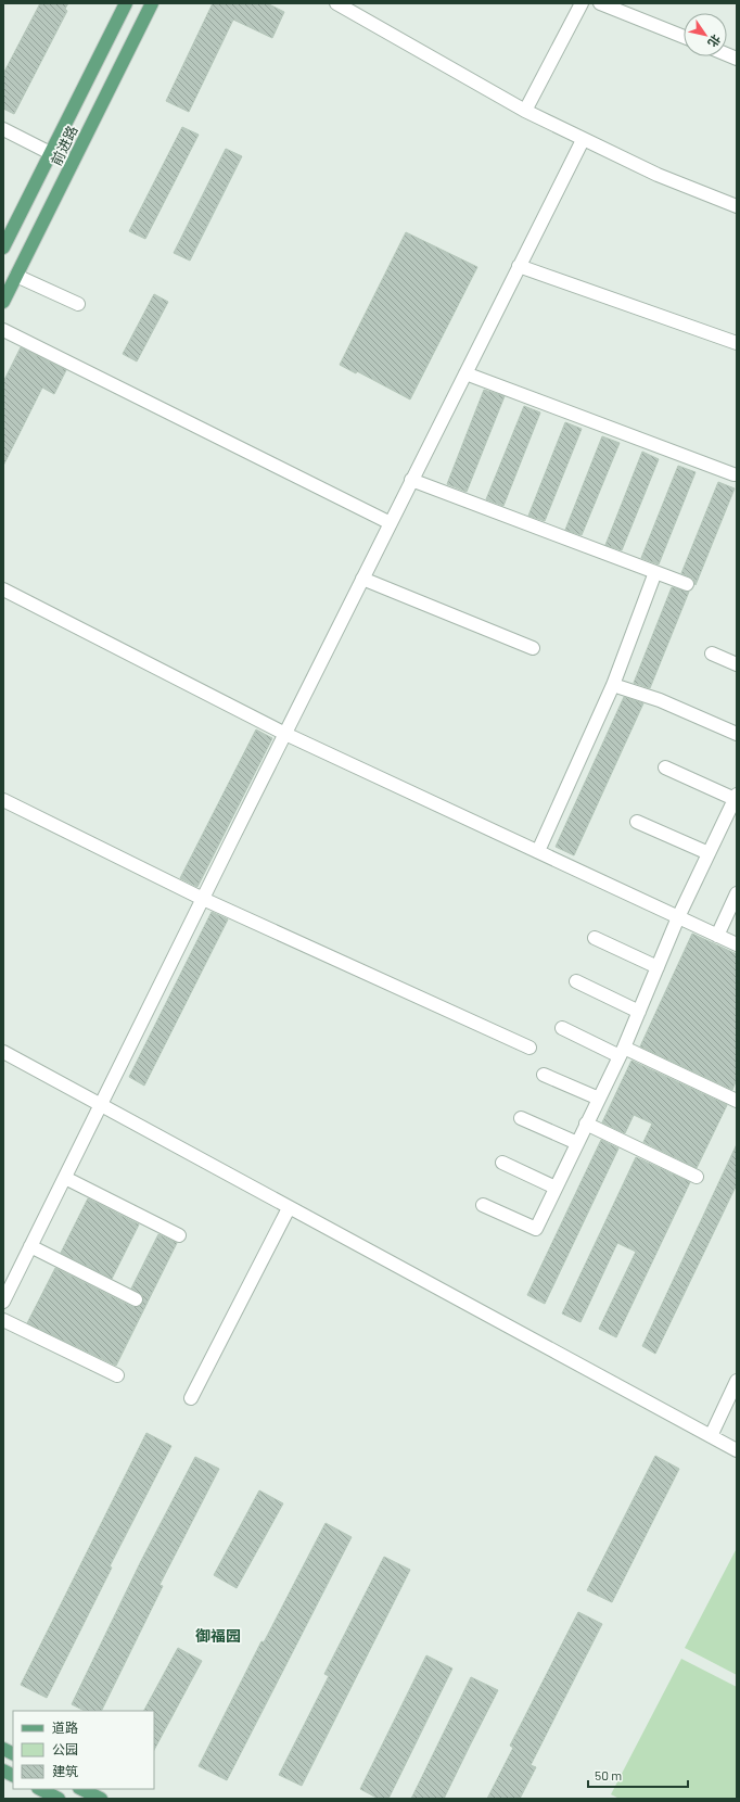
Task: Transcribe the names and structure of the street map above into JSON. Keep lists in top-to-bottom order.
{
  "streets": {
    "main road": ["前进路"]
  },
  "districts": ["御福园"],
  "legend": ["道路", "公园", "建筑"],
  "scale_bar": "50 m",
  "north": "bottom right"
}
